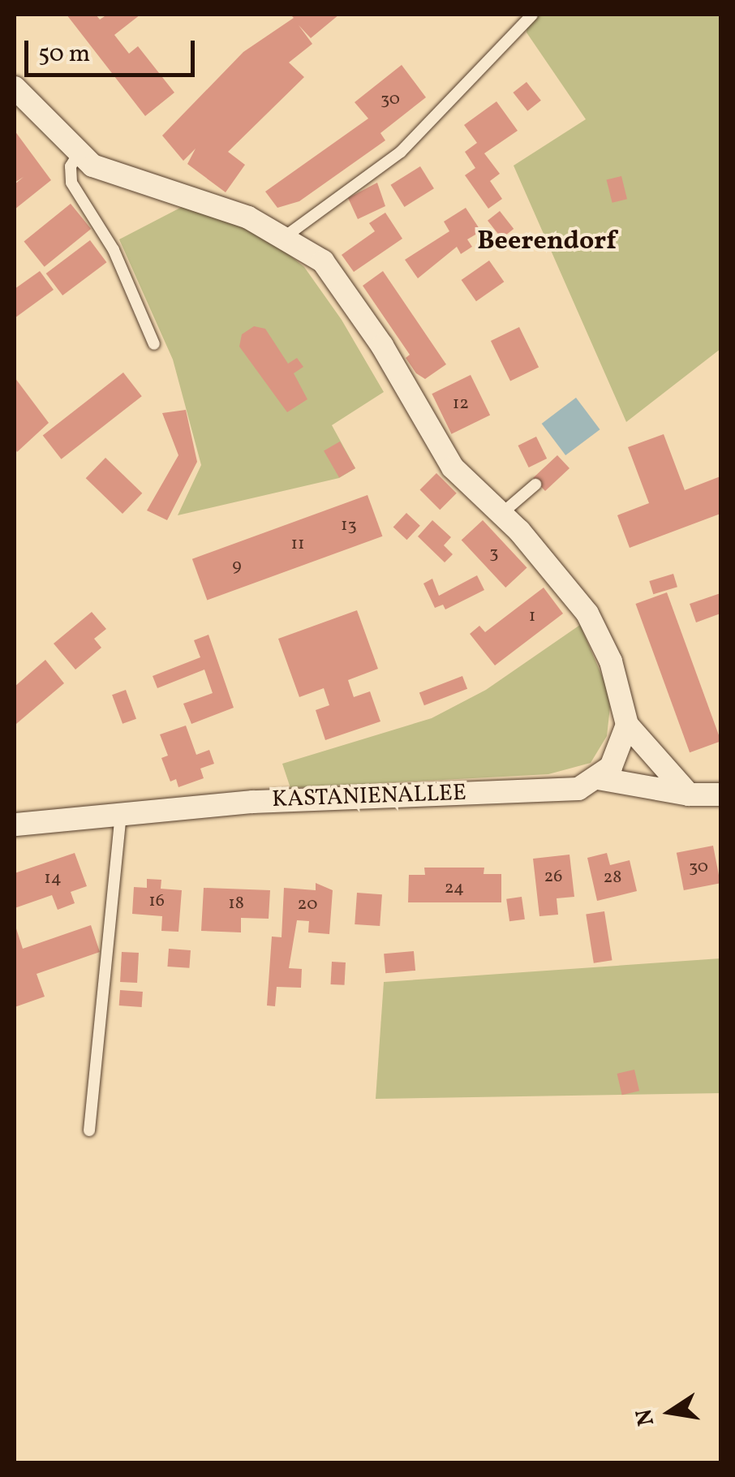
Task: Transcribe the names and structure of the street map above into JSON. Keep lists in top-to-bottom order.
{
  "streets": {
    "street": ["KASTANIENALLEE"]
  },
  "districts": ["Beerendorf"],
  "house_numbers": [
    "30",
    "12",
    "13",
    "11",
    "3",
    "9",
    "1",
    "30",
    "26",
    "28",
    "14",
    "24",
    "16",
    "18",
    "20"
  ],
  "scale_bar": "50 m",
  "north": "left"
}
